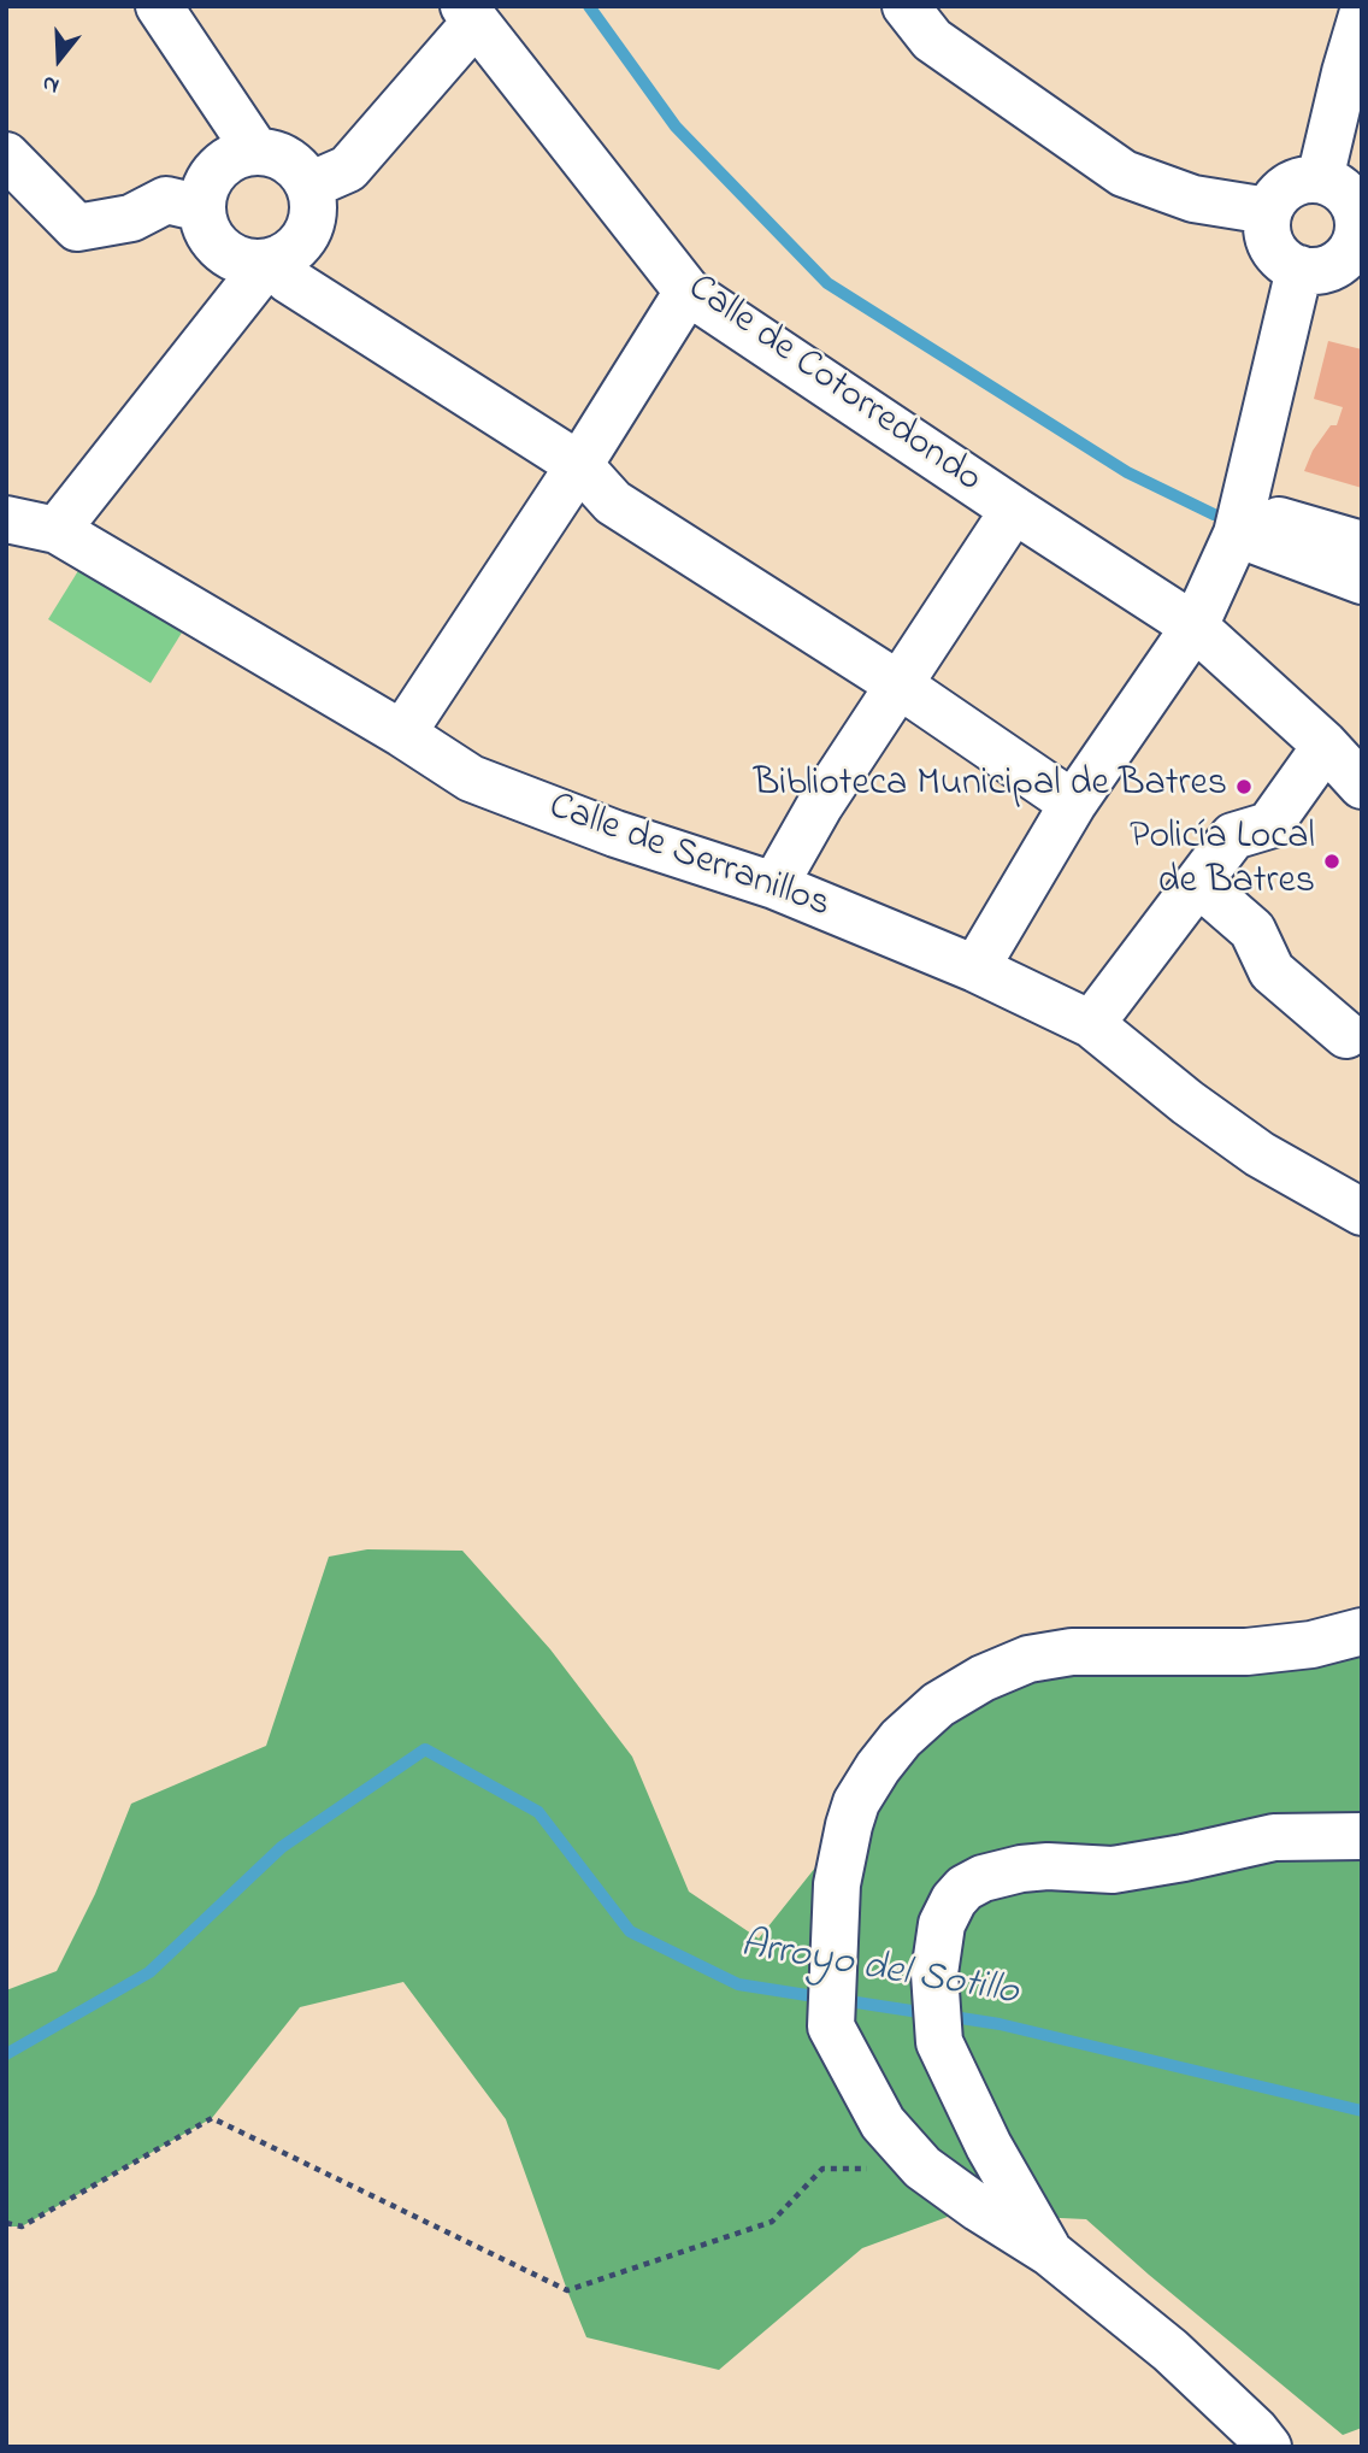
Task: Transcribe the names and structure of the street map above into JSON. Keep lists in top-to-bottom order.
{
  "streets": {
    "street": ["Calle de Cotorredondo", "Calle de Serranillos"]
  },
  "water": ["Arroyo del Sotillo"],
  "places": ["Biblioteca Municipal de Batres", "Policía Local de Batres"],
  "north": "bottom"
}
